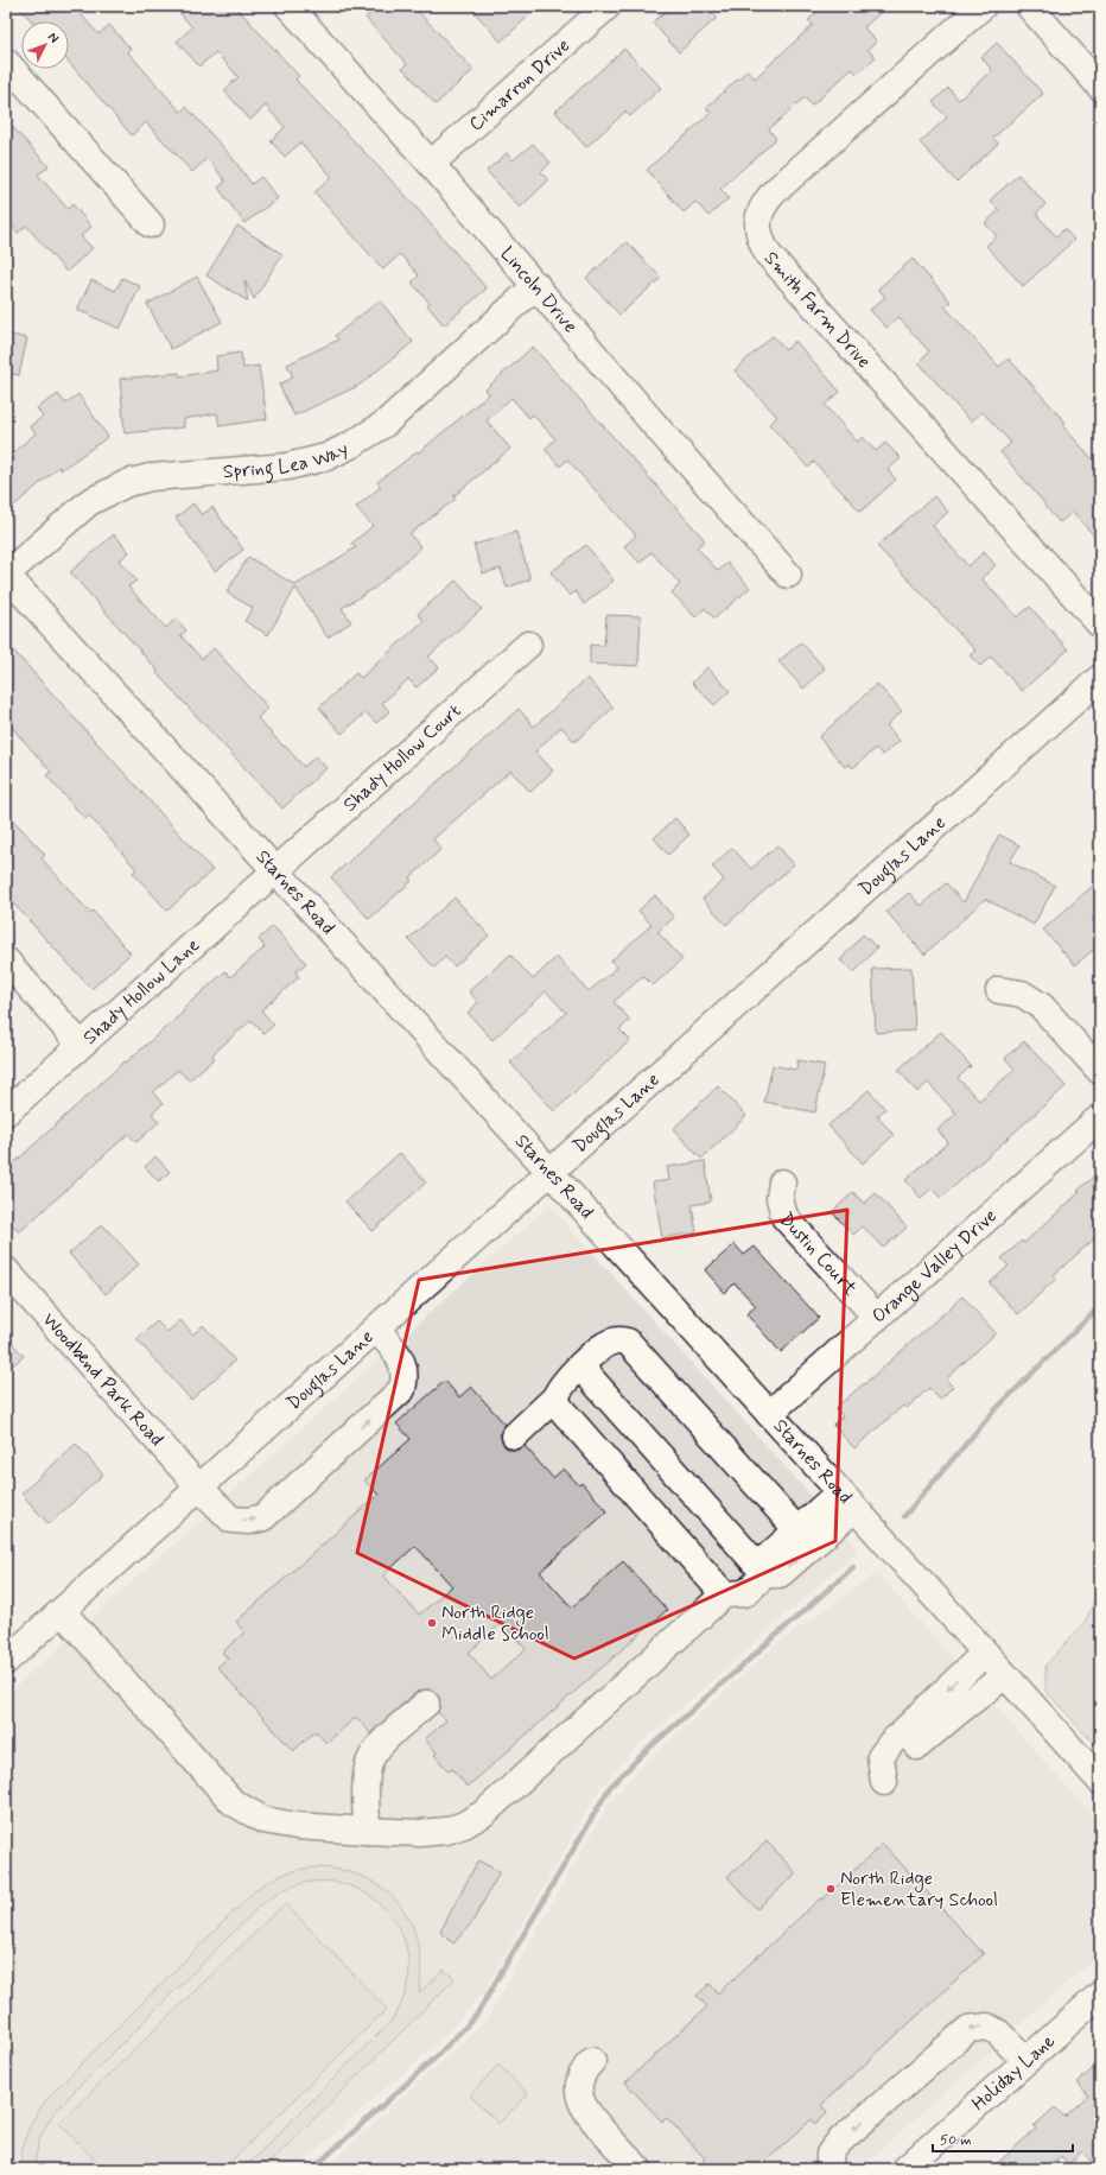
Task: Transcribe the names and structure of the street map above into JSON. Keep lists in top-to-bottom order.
{
  "streets": {
    "street": [
      "Cimarron Drive",
      "Lincoln Drive",
      "Smith Farm Drive",
      "Spring Lea Way",
      "Shady Hollow Court",
      "Douglas Lane",
      "Starnes Road",
      "Shady Hollow Lane",
      "Dustin Court",
      "Orange Valley Drive",
      "Woodbend Park Road",
      "Holiday Lane"
    ]
  },
  "crossings": [
    ["Cimarron Drive", "Lincoln Drive"],
    ["Lincoln Drive", "Spring Lea Way"],
    ["Spring Lea Way", "Starnes Road"],
    ["Shady Hollow Court", "Starnes Road"],
    ["Shady Hollow Court", "Shady Hollow Lane"],
    ["Douglas Lane", "Starnes Road"],
    ["Douglas Lane", "Woodbend Park Road"],
    ["Starnes Road", "Shady Hollow Lane"],
    ["Starnes Road", "Orange Valley Drive"],
    ["Dustin Court", "Orange Valley Drive"]
  ],
  "places": ["North Ridge Middle School", "North Ridge Elementary School"],
  "scale_bar": "50 m",
  "north": "top right"
}
